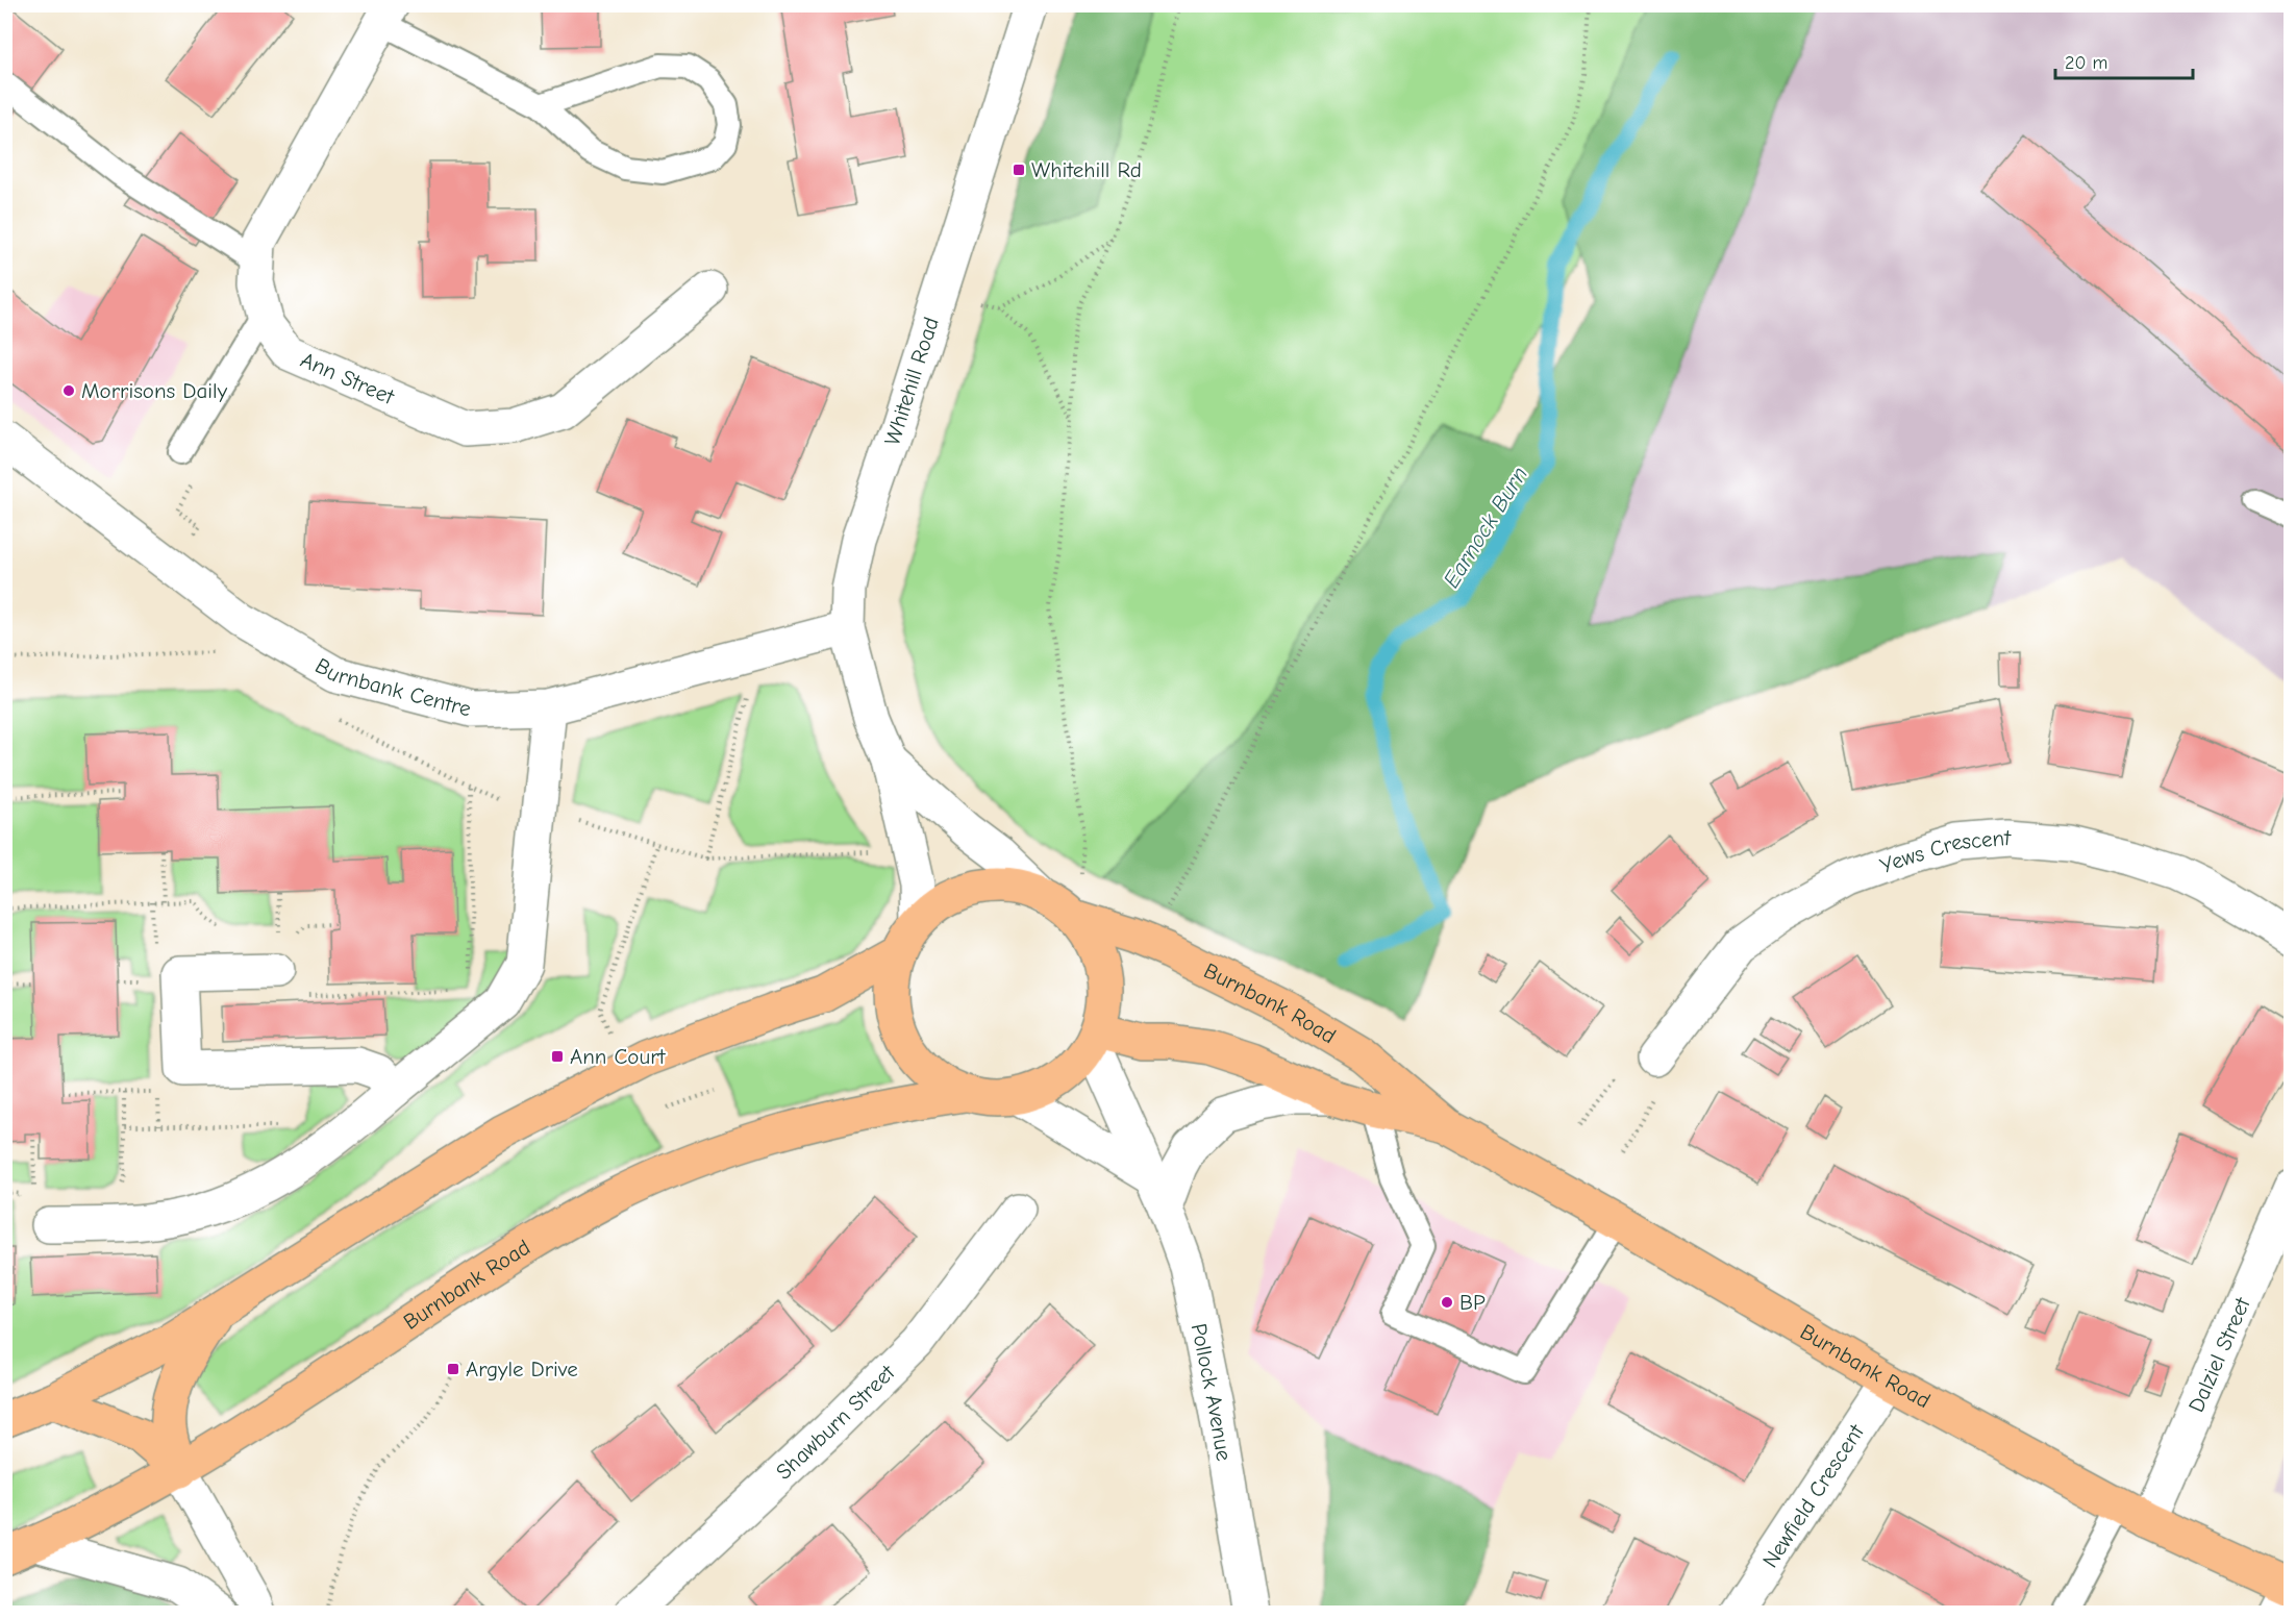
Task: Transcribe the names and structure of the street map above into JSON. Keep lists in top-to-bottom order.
{
  "streets": {
    "main road": ["Burnbank Road"],
    "street": [
      "Ann Street",
      "Whitehill Road",
      "Burnbank Centre",
      "Yews Crescent",
      "Dalziel Street",
      "Pollock Avenue",
      "Shawburn Street",
      "Newfield Crescent"
    ]
  },
  "crossings": [
    ["Whitehill Road", "Burnbank Centre"],
    ["Whitehill Road", "Burnbank Road"],
    ["Whitehill Road", "Pollock Avenue"],
    ["Burnbank Road", "Dalziel Street"],
    ["Burnbank Road", "Pollock Avenue"],
    ["Burnbank Road", "Newfield Crescent"]
  ],
  "water": ["Earnock Burn"],
  "places": {
    "transit": ["Whitehill Rd", "Ann Court", "Argyle Drive"],
    "other": ["Morrisons Daily", "BP"]
  },
  "scale_bar": "20 m"
}
